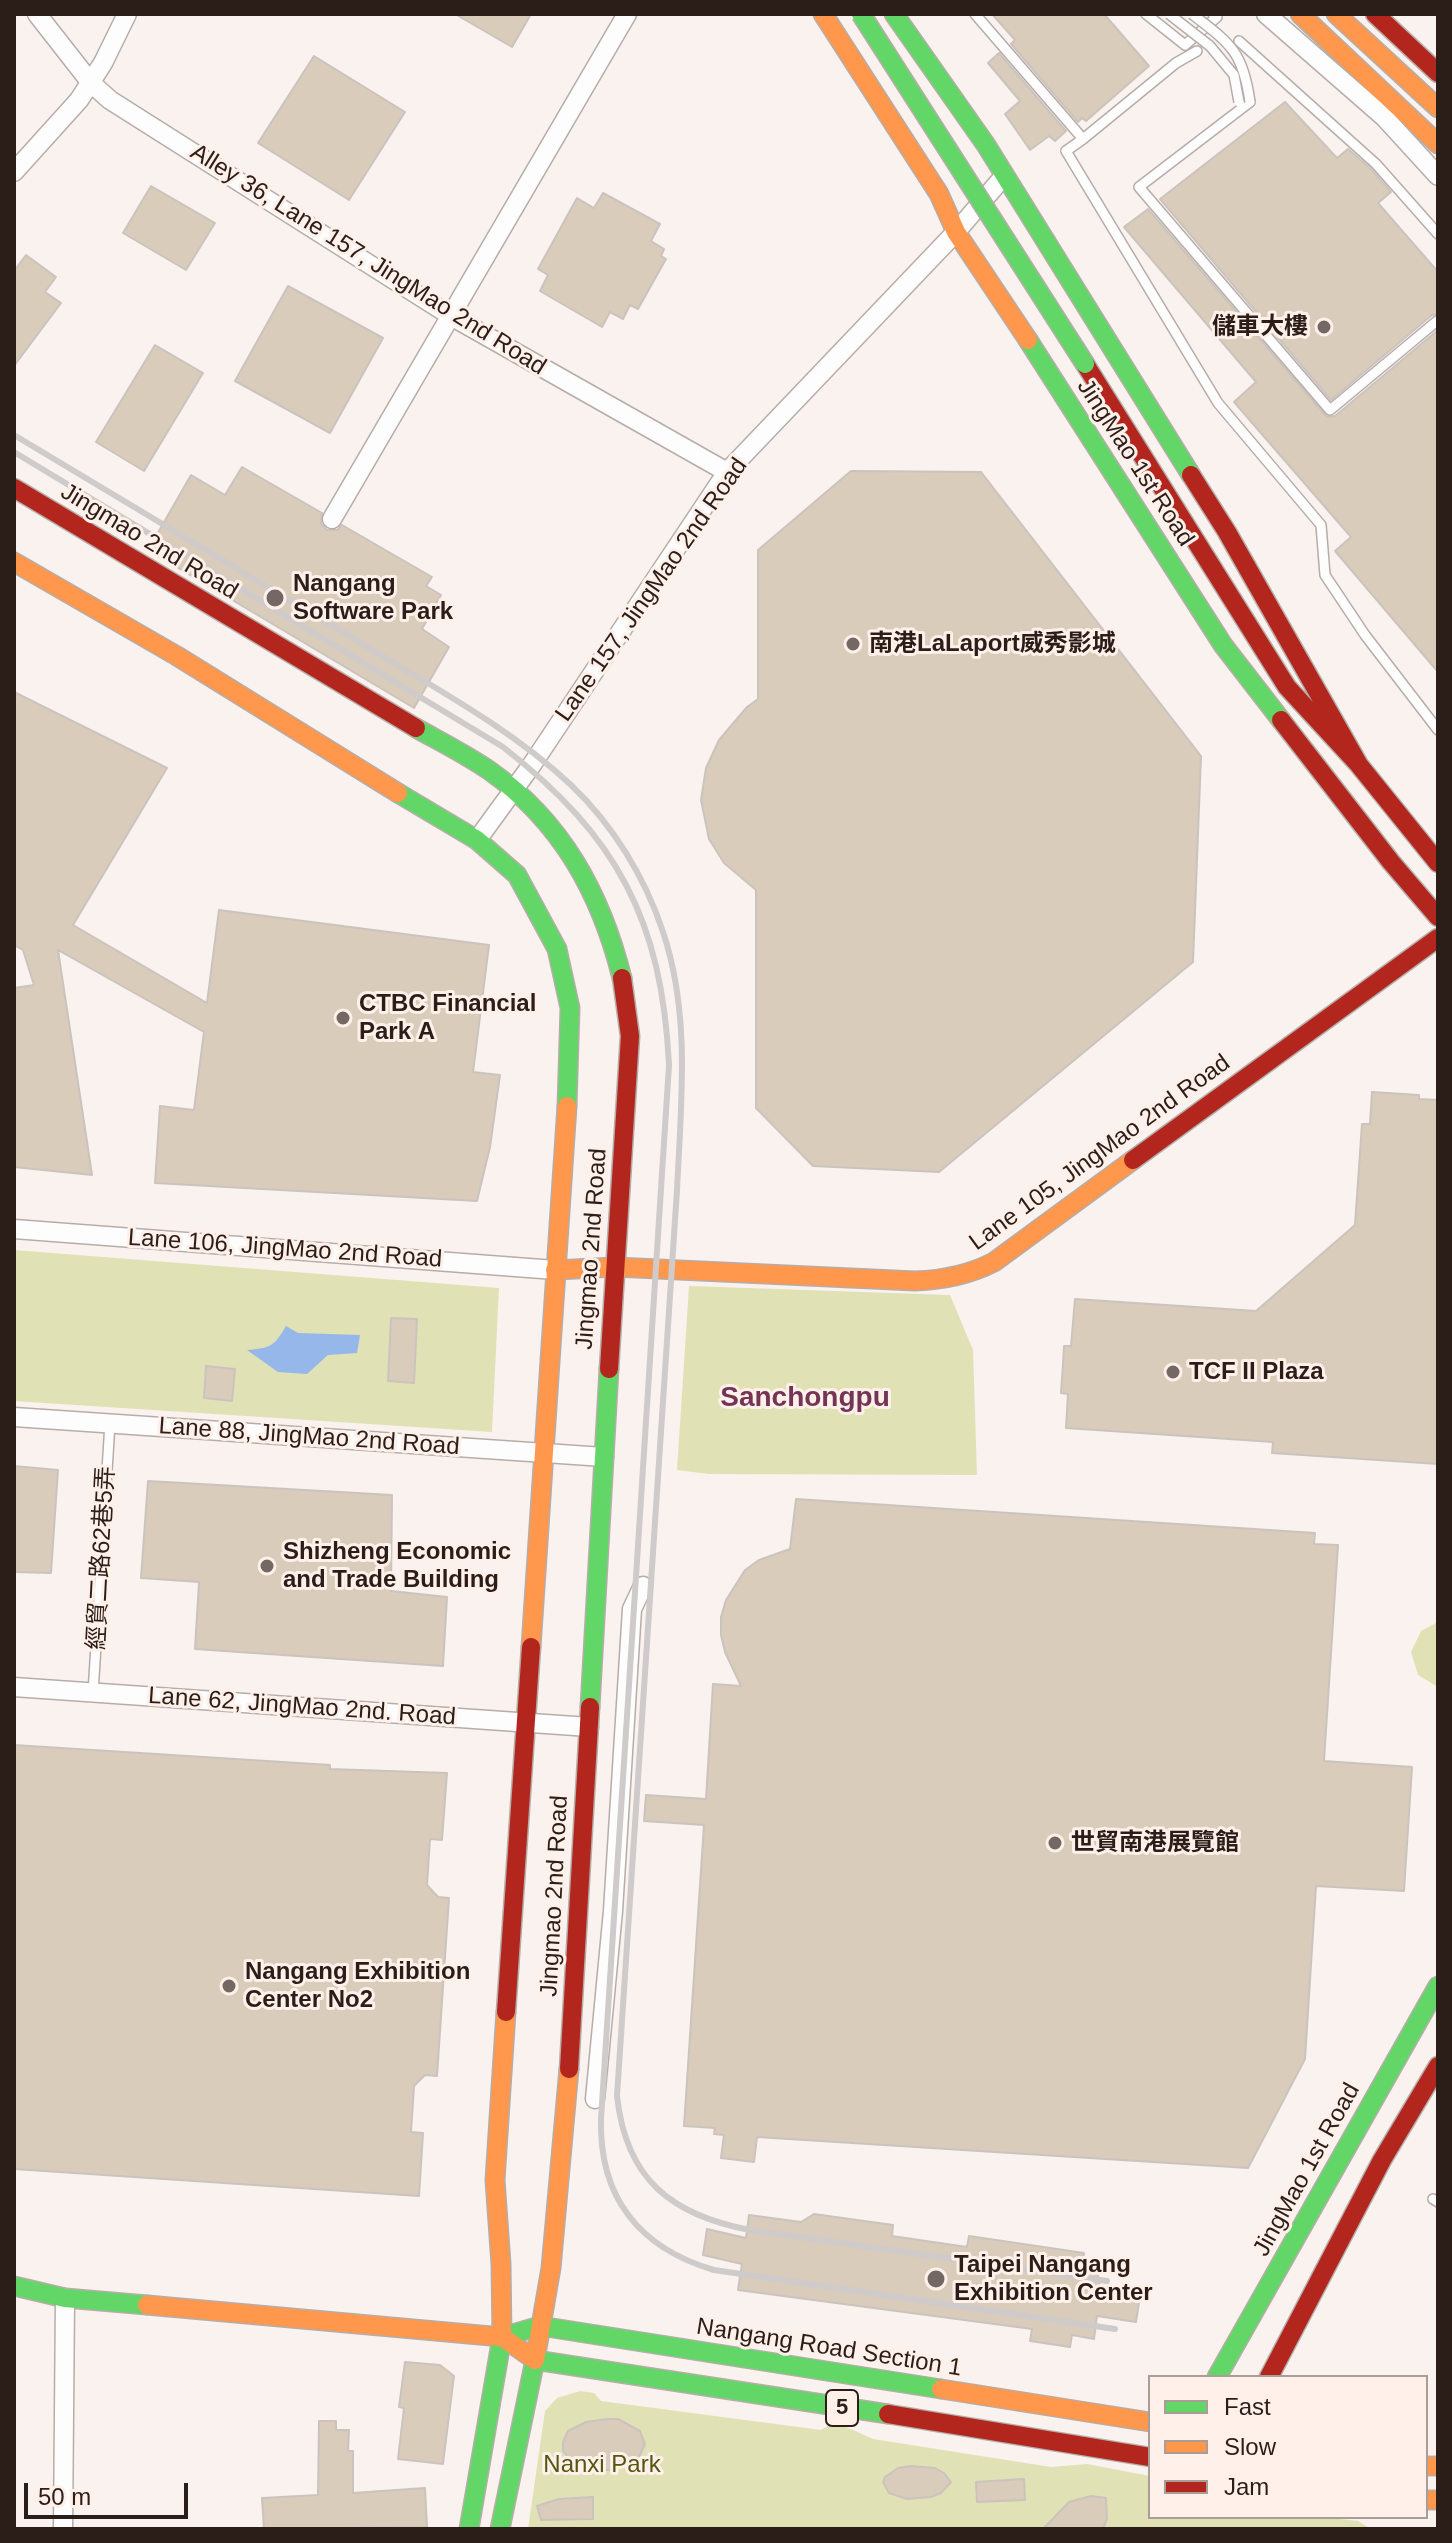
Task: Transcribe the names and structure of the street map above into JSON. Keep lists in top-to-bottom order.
{
  "streets": {
    "main road": [
      "JingMao 1st Road",
      "Jingmao 2nd Road",
      "Lane 105, JingMao 2nd Road",
      "Nangang Road Section 1",
      "5"
    ],
    "street": [
      "Alley 36, Lane 157, JingMao 2nd Road",
      "Lane 157, JingMao 2nd Road",
      "Lane 106, JingMao 2nd Road",
      "Lane 88, JingMao 2nd Road",
      "Lane 62, JingMao 2nd. Road"
    ],
    "lane": ["經貿二路62巷5弄"]
  },
  "crossings": [
    ["Alley 36, Lane 157, JingMao 2nd Road", "Lane 157, JingMao 2nd Road"],
    ["JingMao 1st Road", "Lane 157, JingMao 2nd Road"],
    ["Jingmao 2nd Road", "Lane 157, JingMao 2nd Road"],
    ["Jingmao 2nd Road", "Lane 105, JingMao 2nd Road"],
    ["Jingmao 2nd Road", "Lane 106, JingMao 2nd Road"],
    ["Jingmao 2nd Road", "Lane 88, JingMao 2nd Road"],
    ["Jingmao 2nd Road", "Lane 62, JingMao 2nd. Road"],
    ["Jingmao 2nd Road", "Nangang Road Section 1"],
    ["Lane 105, JingMao 2nd Road", "Lane 106, JingMao 2nd Road"],
    ["Lane 88, JingMao 2nd Road", "經貿二路62巷5弄"],
    ["經貿二路62巷5弄", "Lane 62, JingMao 2nd. Road"]
  ],
  "districts": ["Sanchongpu"],
  "parks": ["Nanxi Park"],
  "places": [
    "儲車大樓",
    "Nangang Software Park",
    "南港LaLaport威秀影城",
    "CTBC Financial Park A",
    "TCF II Plaza",
    "Shizheng Economic and Trade Building",
    "世貿南港展覽館",
    "Nangang Exhibition Center No2",
    "Taipei Nangang Exhibition Center"
  ],
  "legend": ["Fast", "Slow", "Jam"],
  "scale_bar": "50 m"
}
